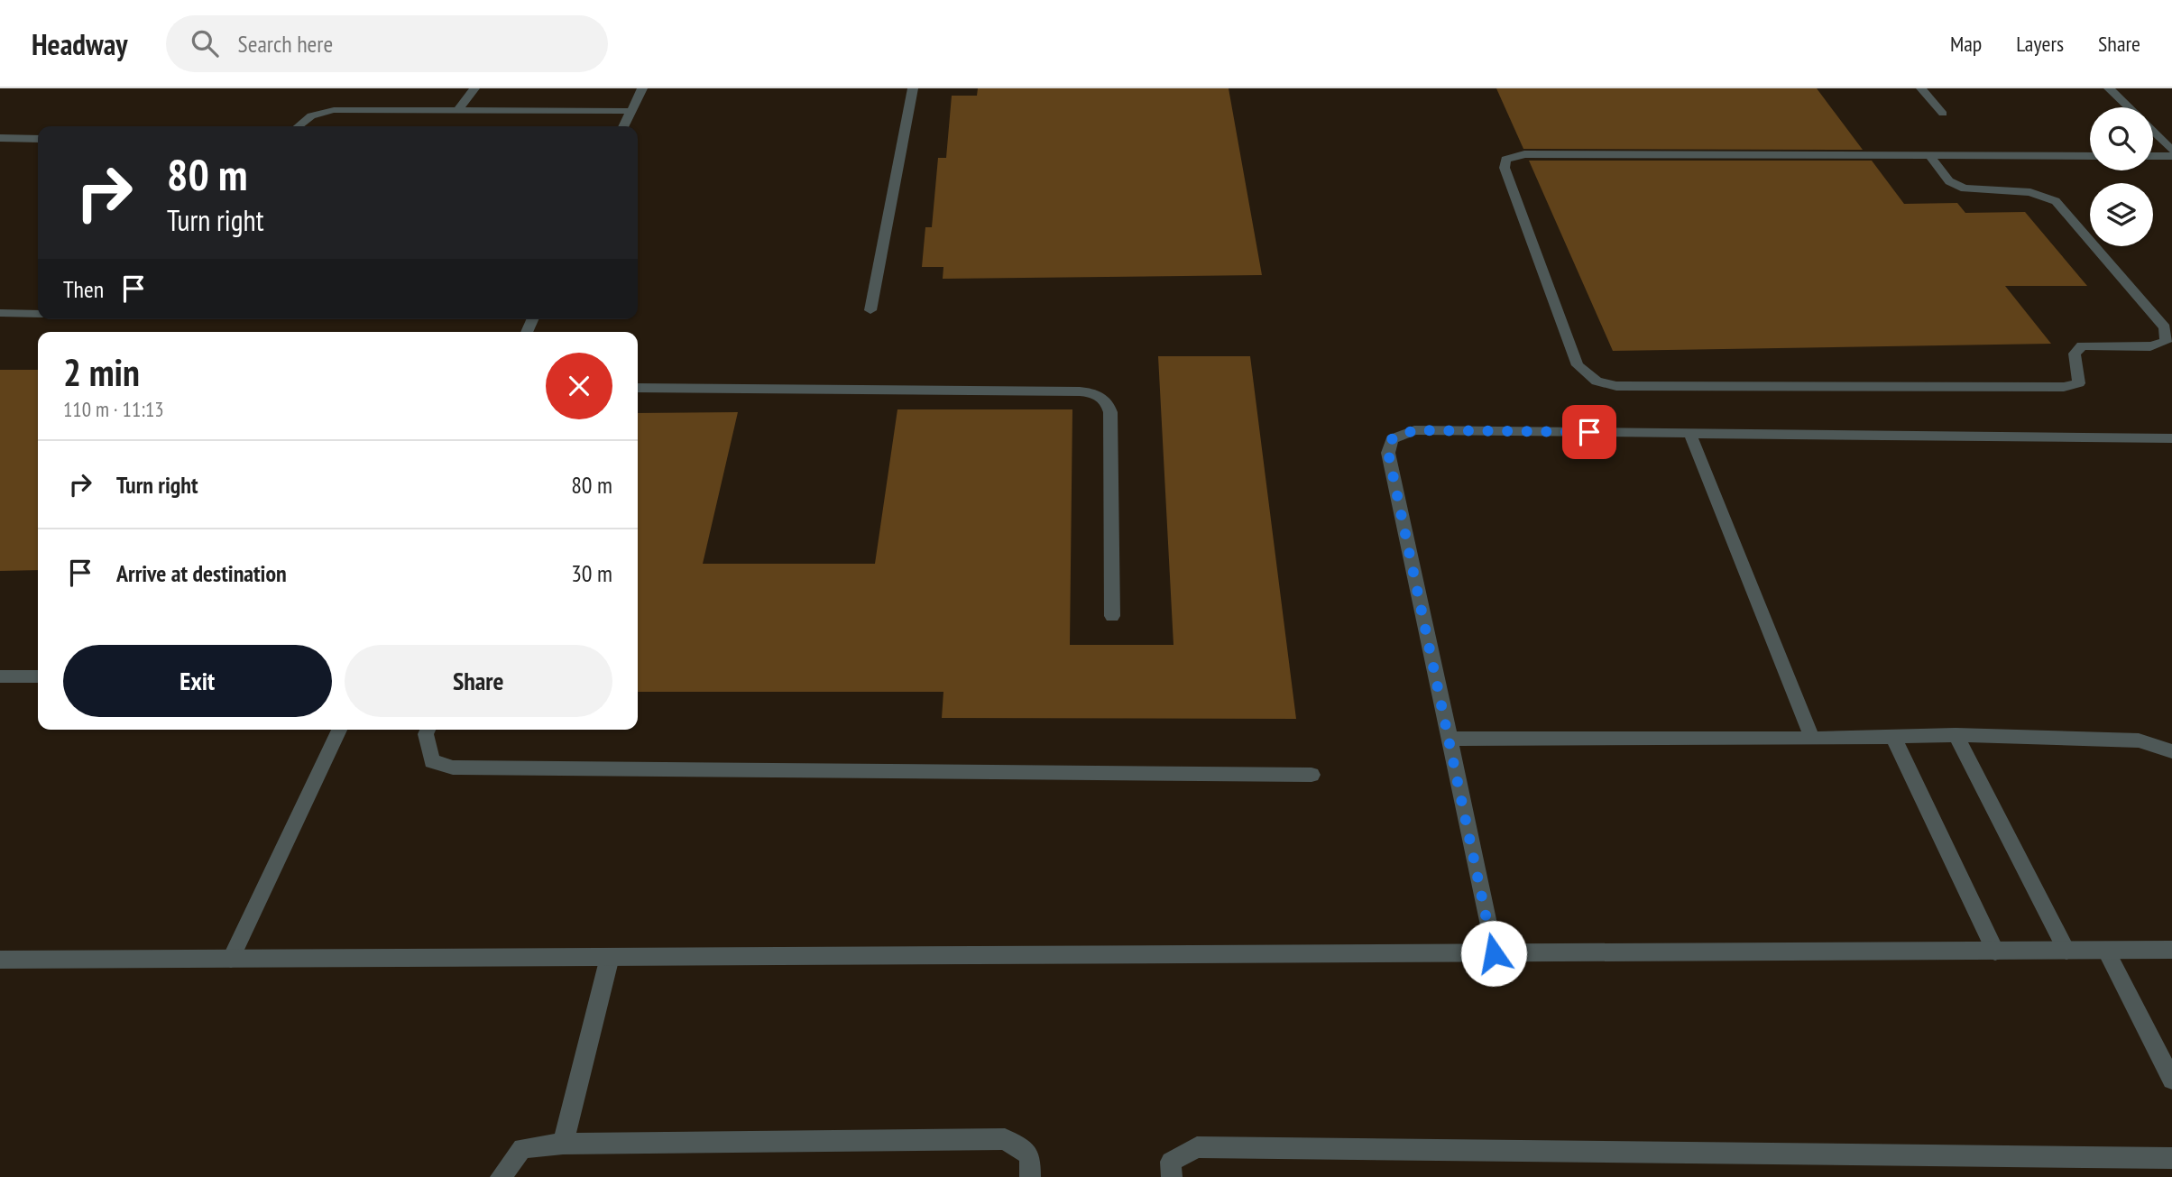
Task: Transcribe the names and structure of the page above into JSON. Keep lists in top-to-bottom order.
{
  "page": {
    "header": "Headway",
    "search": "Search here",
    "nav": ["Map", "Layers", "Share"],
    "turn": ["80 m", "Turn right"],
    "then": "Then",
    "heading": ["2 min", "110 m · 11:13"],
    "list": [
      {
        "name": "Turn right",
        "value": "80 m"
      },
      {
        "name": "Arrive at destination",
        "value": "30 m"
      }
    ],
    "buttons": ["Exit", "Share"]
  }
}
